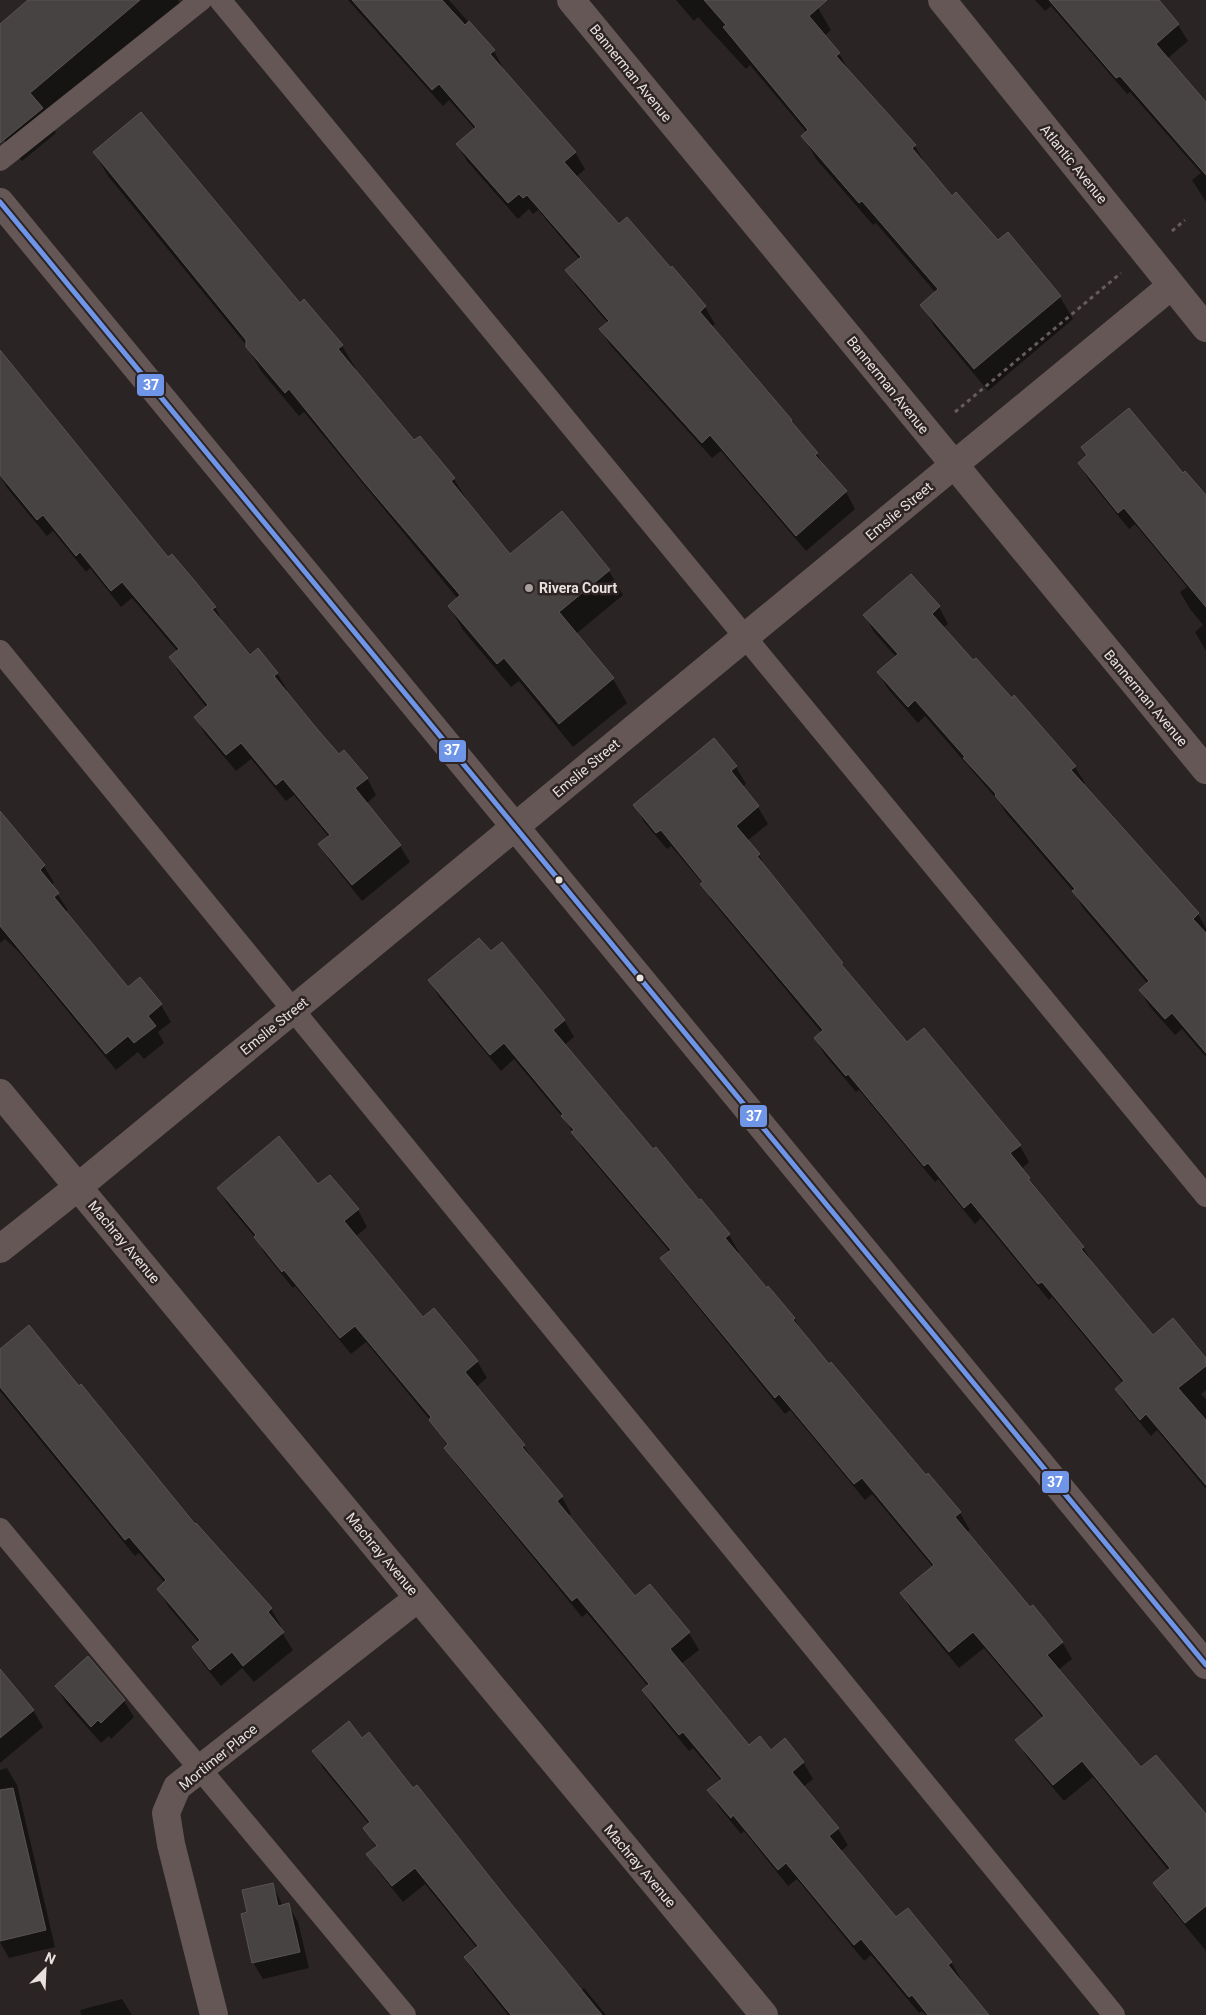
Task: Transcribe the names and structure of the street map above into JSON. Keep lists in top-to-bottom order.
{
  "streets": {
    "street": [
      "Bannerman Avenue",
      "Atlantic Avenue",
      "Emslie Street",
      "Machray Avenue",
      "Mortimer Place"
    ]
  },
  "crossings": [
    ["Bannerman Avenue", "Emslie Street"],
    ["Atlantic Avenue", "Emslie Street"],
    ["Emslie Street", "Machray Avenue"],
    ["Machray Avenue", "Mortimer Place"]
  ],
  "places": ["Rivera Court"],
  "lines": ["transit line 37"],
  "north": "top right"
}
